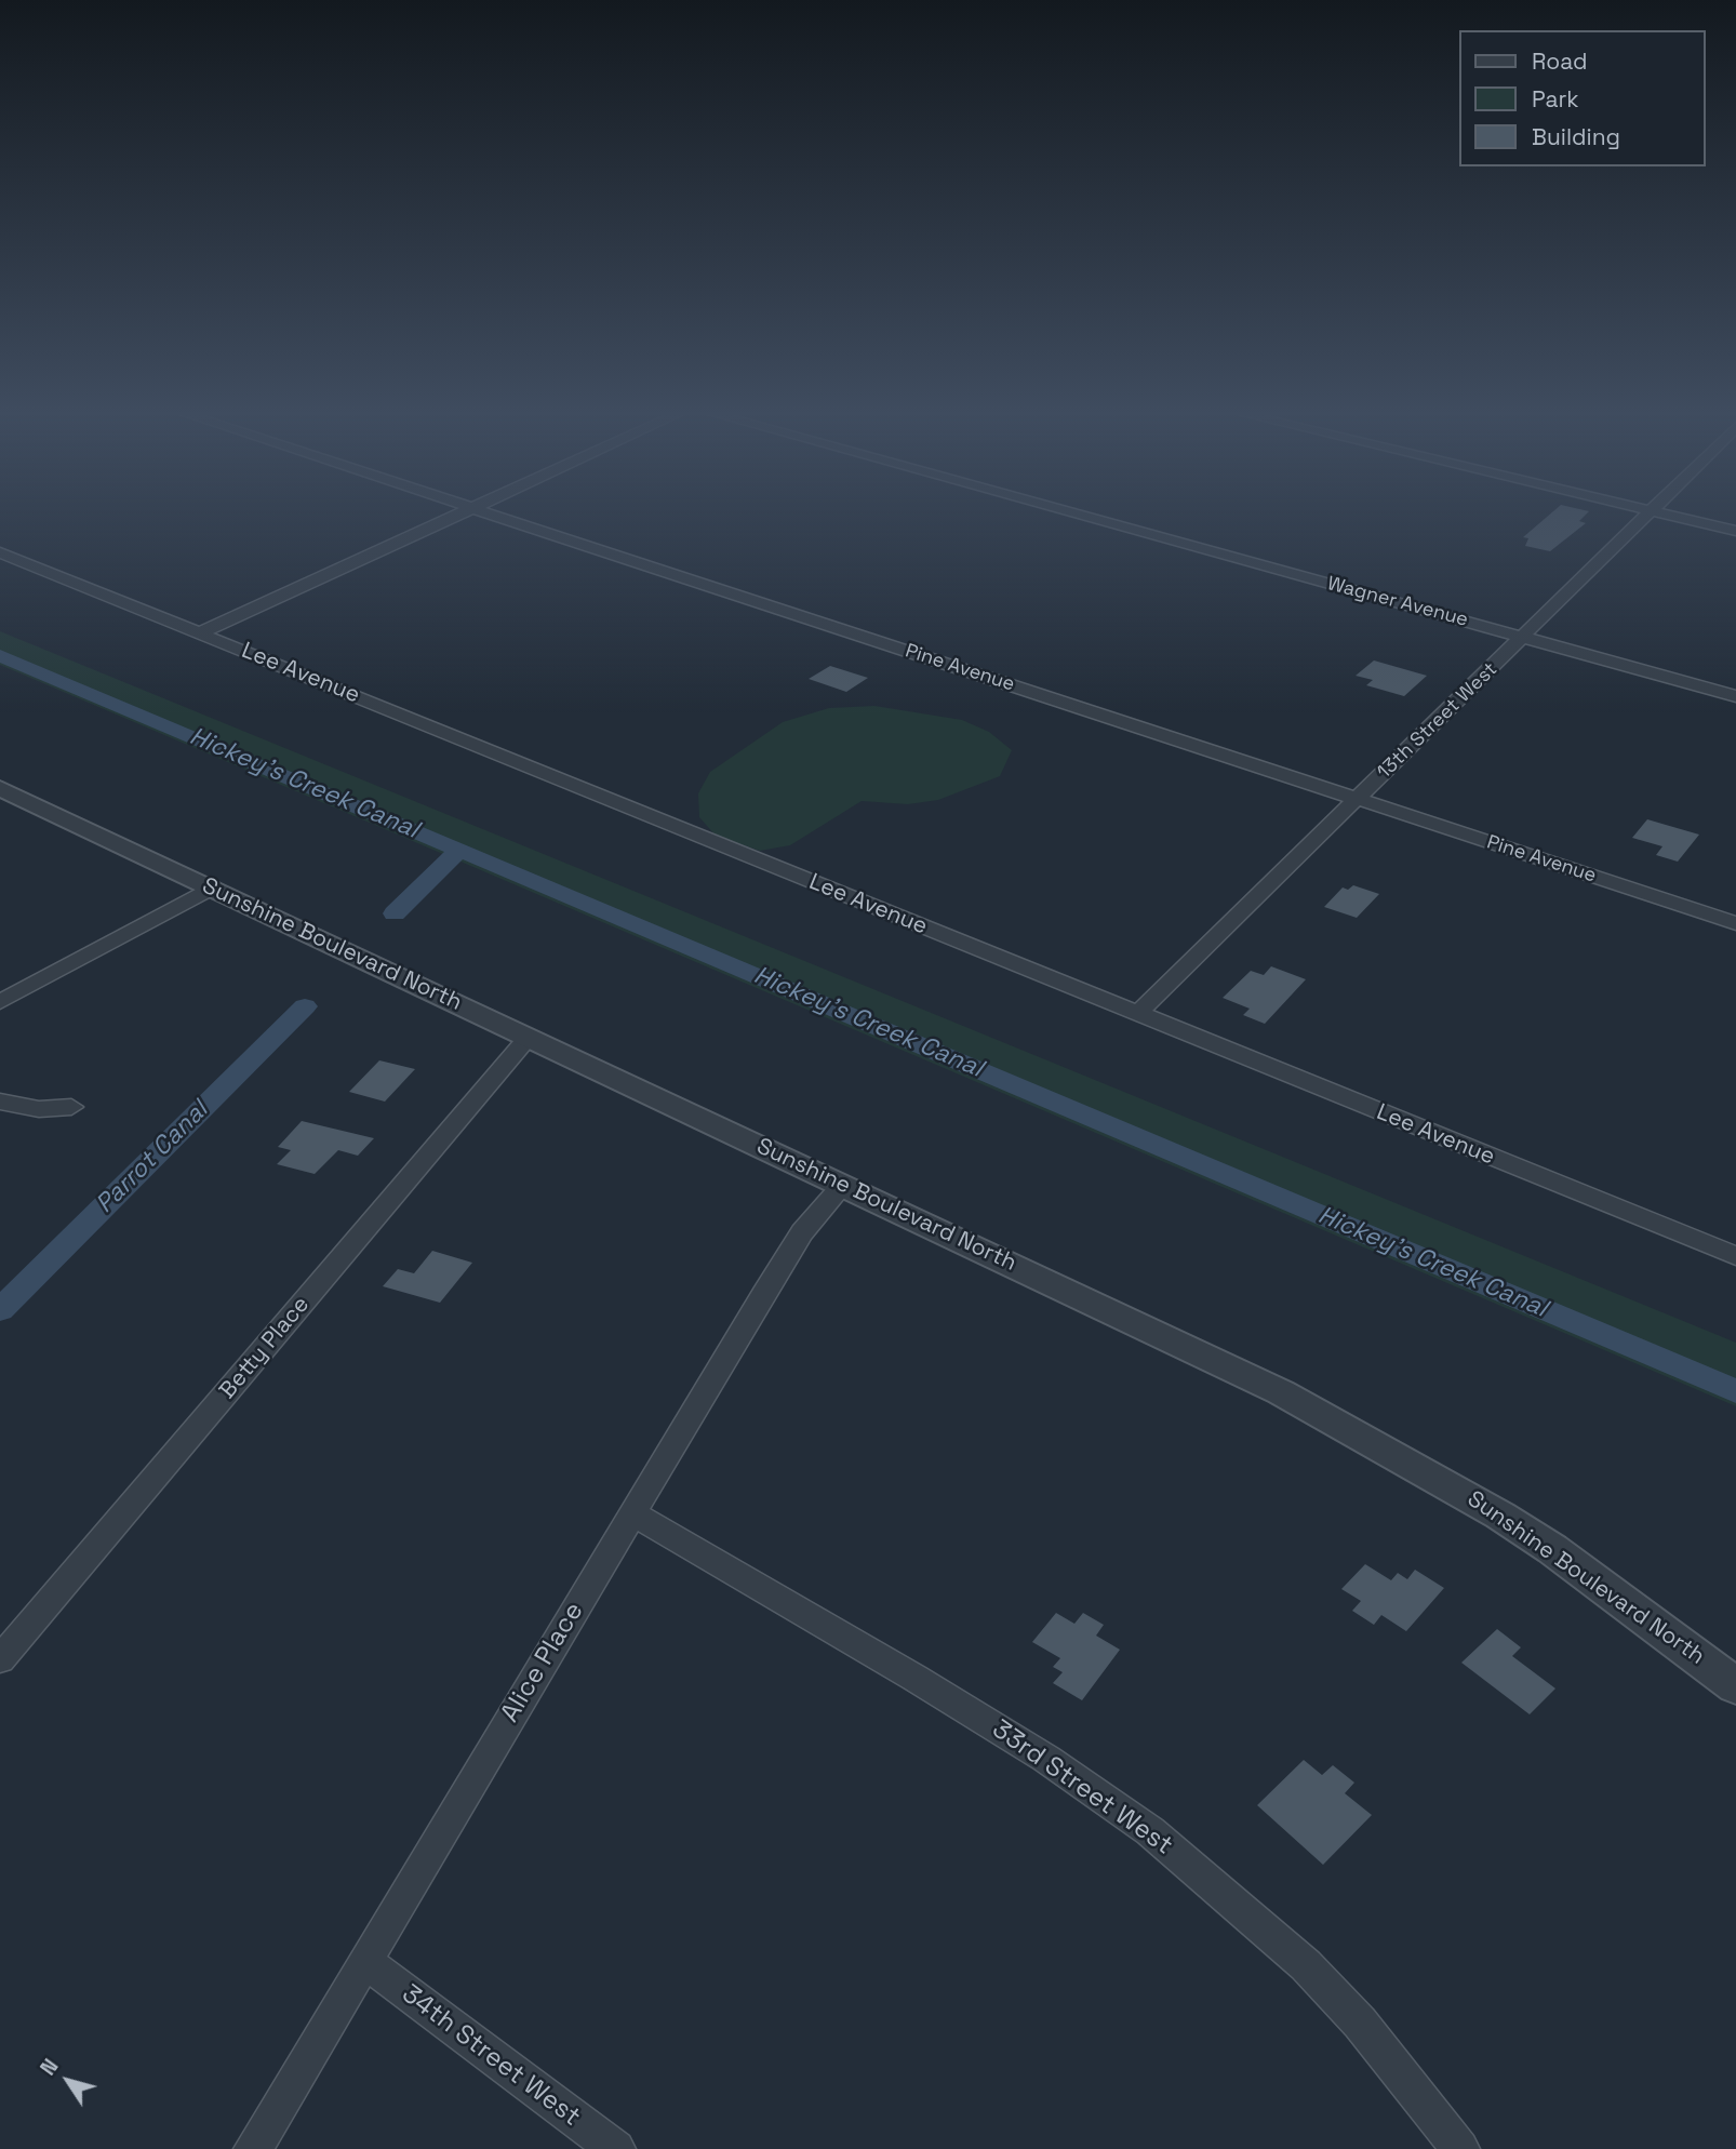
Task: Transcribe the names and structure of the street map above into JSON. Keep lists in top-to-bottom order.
{
  "streets": {
    "street": [
      "Wagner Avenue",
      "Pine Avenue",
      "Lee Avenue",
      "13th Street West",
      "Sunshine Boulevard North",
      "Betty Place",
      "Alice Place",
      "33rd Street West",
      "34th Street West"
    ]
  },
  "crossings": [
    ["Wagner Avenue", "13th Street West"],
    ["Pine Avenue", "13th Street West"],
    ["Lee Avenue", "13th Street West"],
    ["Sunshine Boulevard North", "Betty Place"],
    ["Sunshine Boulevard North", "Alice Place"],
    ["Alice Place", "33rd Street West"],
    ["Alice Place", "34th Street West"]
  ],
  "water": ["Hickey's Creek Canal", "Parrot Canal"],
  "legend": ["Road", "Park", "Building"],
  "north": "top left"
}
